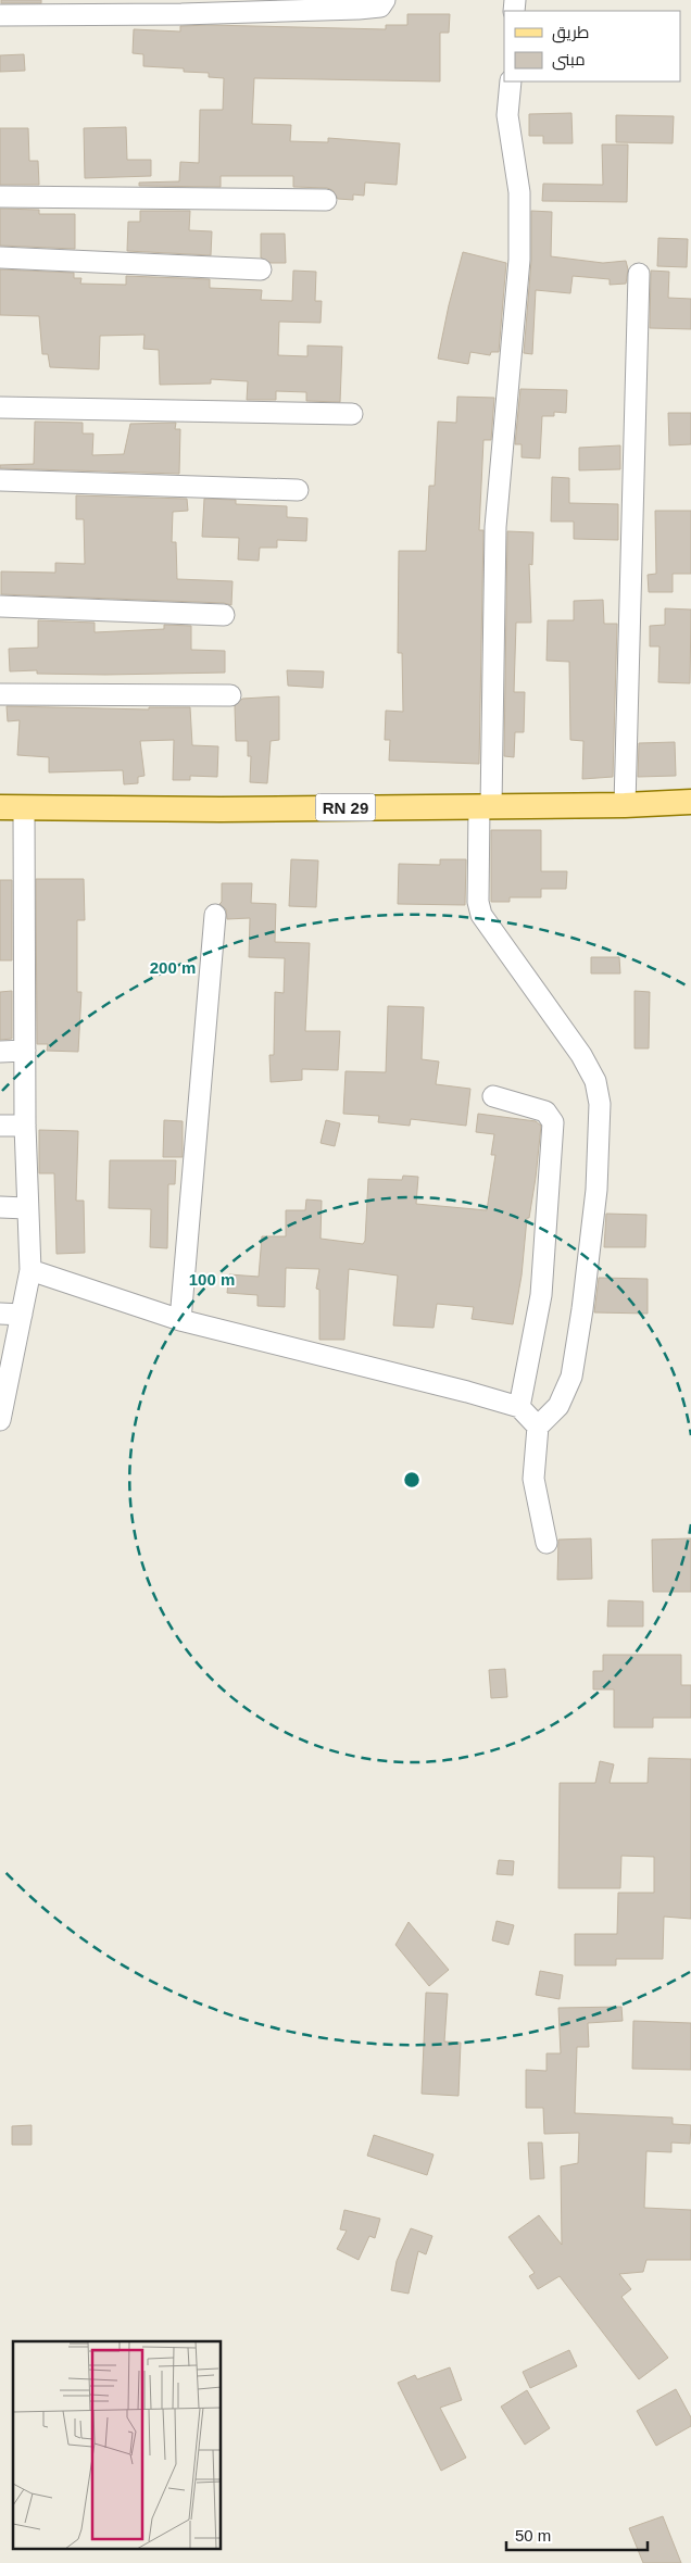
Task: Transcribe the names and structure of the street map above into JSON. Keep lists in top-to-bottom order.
{
  "streets": {
    "main road": ["RN 29"]
  },
  "legend": ["طريق", "مبنى"],
  "scale_bar": "50 m",
  "rings": ["200 m", "100 m"]
}
